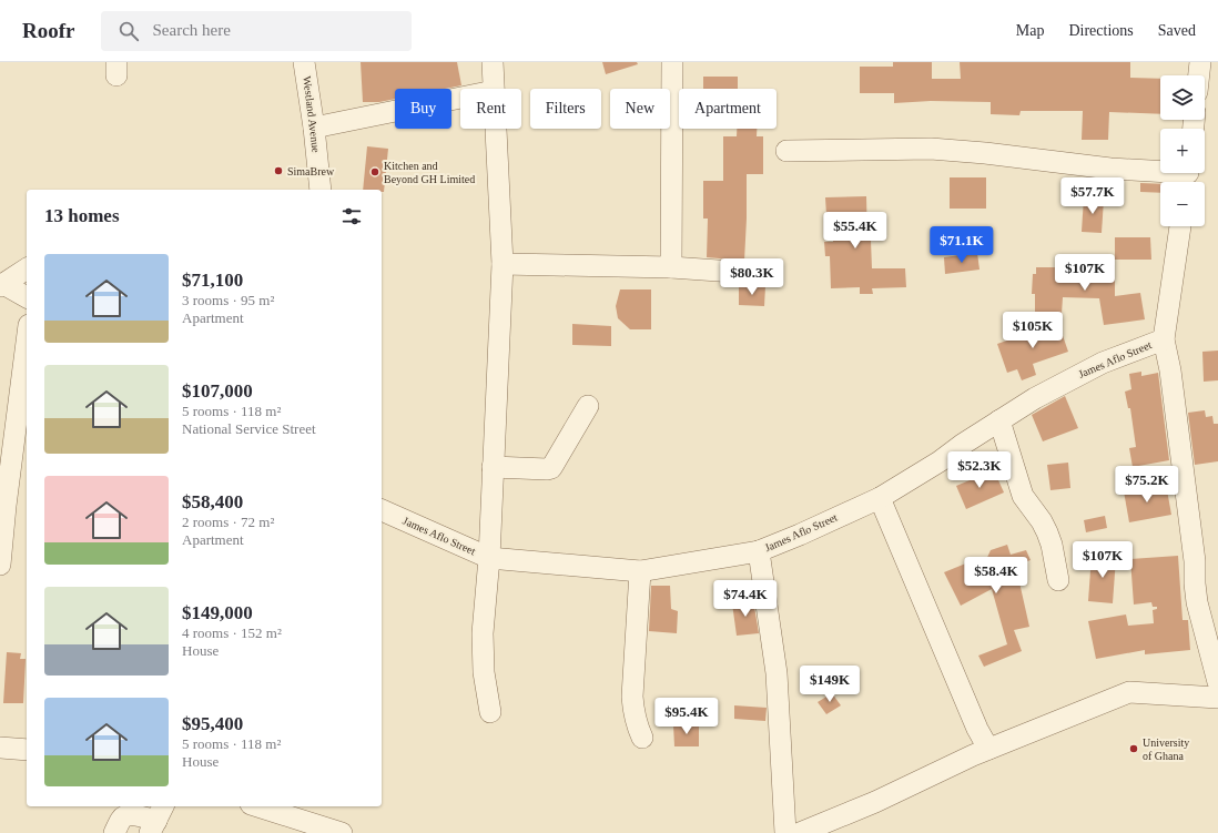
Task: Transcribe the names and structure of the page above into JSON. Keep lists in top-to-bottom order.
{
  "streets": {
    "street": ["Westland Avenue", "James Aflo Street"]
  },
  "places": ["SimaBrew", "Kitchen and Beyond GH Limited", "University of Ghana"],
  "page": {
    "header": "Roofr",
    "search": "Search here",
    "nav": ["Map", "Directions", "Saved"],
    "map_buttons": ["+", "−"],
    "chip": [
      "Buy",
      "Rent",
      "Filters",
      "New",
      "Apartment"
    ],
    "price": [
      "$57.7K",
      "$55.4K",
      "$71.1K",
      "$107K",
      "$80.3K",
      "$105K",
      "$52.3K",
      "$75.2K",
      "$107K",
      "$58.4K",
      "$74.4K",
      "$149K",
      "$95.4K"
    ],
    "heading": "13 homes",
    "list": [
      {
        "name": "$71,100",
        "note": "3 rooms · 95 m² · Apartment"
      },
      {
        "name": "$107,000",
        "note": "5 rooms · 118 m² · National Service Street"
      },
      {
        "name": "$58,400",
        "note": "2 rooms · 72 m² · Apartment"
      },
      {
        "name": "$149,000",
        "note": "4 rooms · 152 m² · House"
      },
      {
        "name": "$95,400",
        "note": "5 rooms · 118 m² · House"
      }
    ]
  }
}
